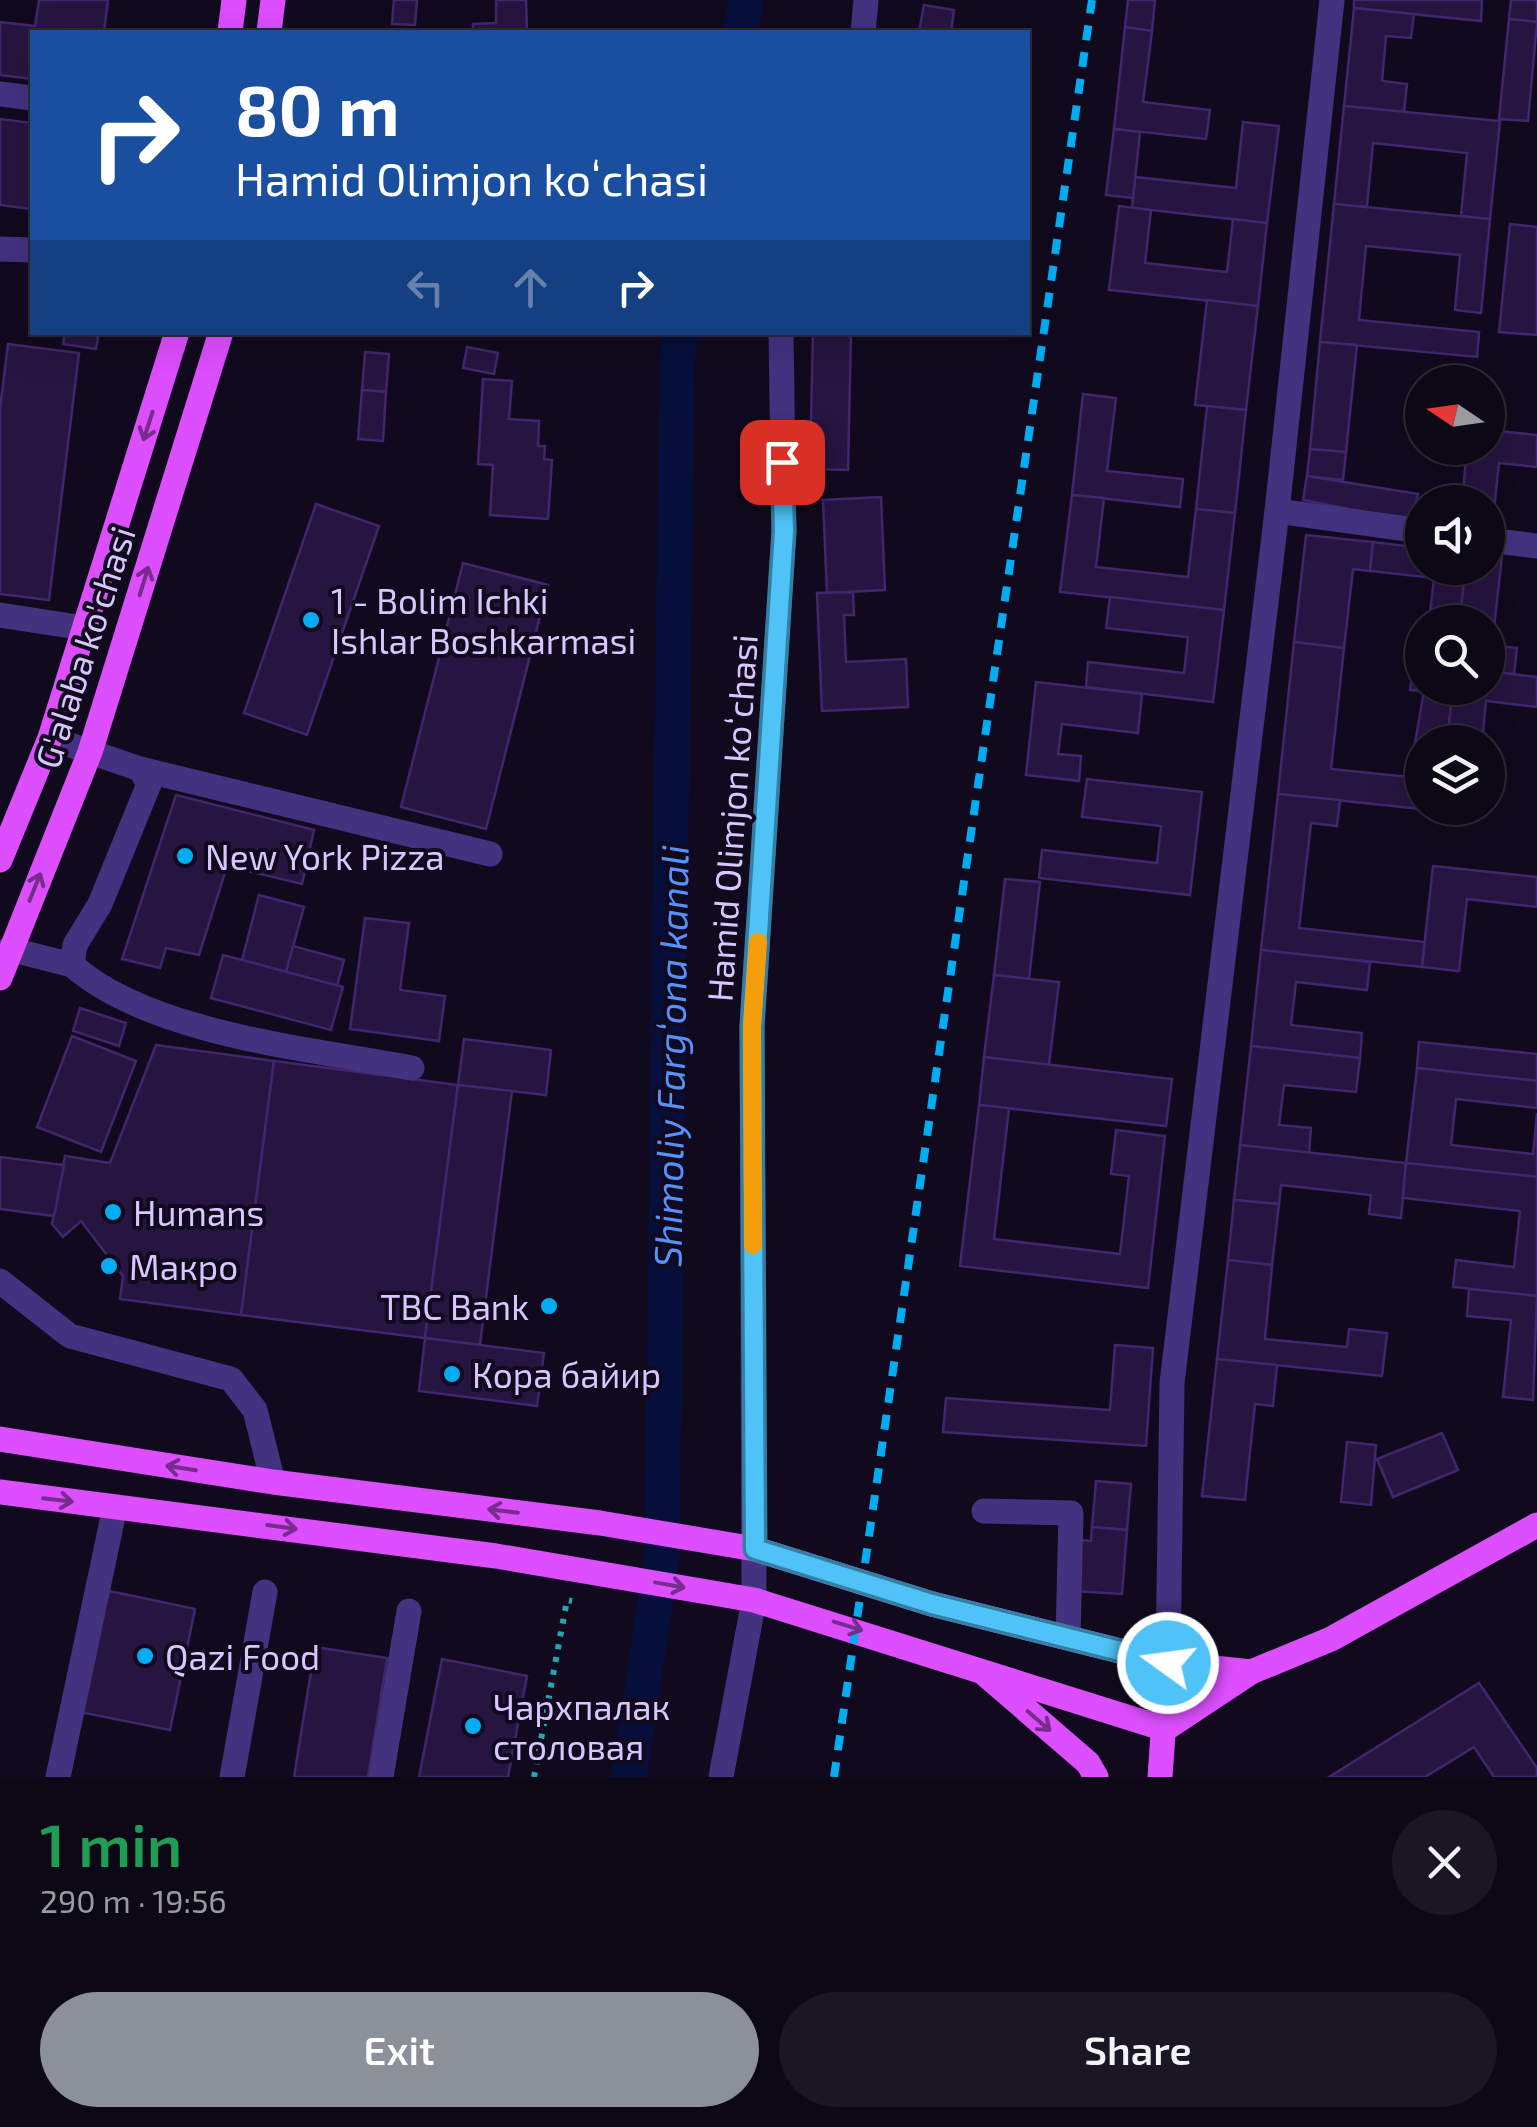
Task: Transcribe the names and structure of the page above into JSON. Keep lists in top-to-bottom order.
{
  "streets": {
    "main road": ["G'alaba ko'chasi"],
    "street": ["Hamid Olimjon koʻchasi"]
  },
  "water": ["Shimoliy Fargʻona kanali"],
  "places": [
    "1 - Bolim Ichki Ishlar Boshkarmasi",
    "New York Pizza",
    "Humans",
    "Макро",
    "TBC Bank",
    "Кора байир",
    "Qazi Food",
    "Чархпалак столовая"
  ],
  "north": "left",
  "page": {
    "turn": ["80 m", "Hamid Olimjon koʻchasi"],
    "heading": ["1 min", "290 m · 19:56"],
    "buttons": ["Exit", "Share"]
  }
}
